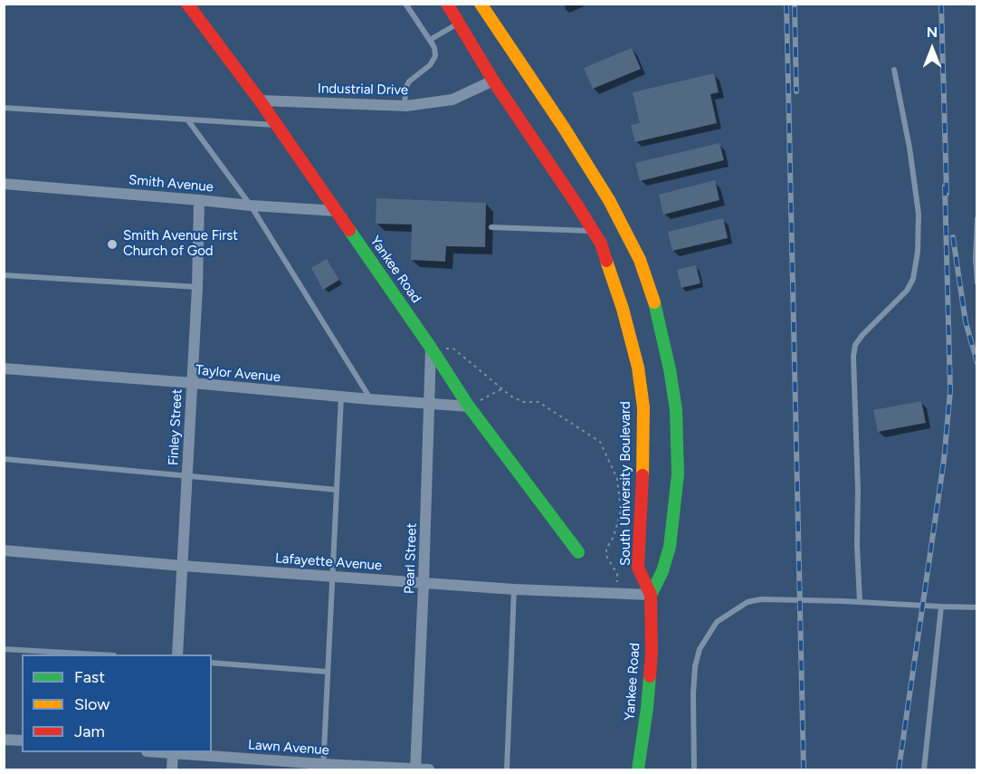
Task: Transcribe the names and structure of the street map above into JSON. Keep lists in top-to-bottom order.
{
  "streets": {
    "street": [
      "Industrial Drive",
      "Smith Avenue",
      "Yankee Road",
      "Taylor Avenue",
      "Finley Street",
      "South University Boulevard",
      "Pearl Street",
      "Lafayette Avenue",
      "Lawn Avenue"
    ]
  },
  "crossings": [
    ["Industrial Drive", "Yankee Road"],
    ["Industrial Drive", "South University Boulevard"],
    ["Smith Avenue", "Yankee Road"],
    ["Smith Avenue", "Finley Street"],
    ["Yankee Road", "Taylor Avenue"],
    ["Yankee Road", "South University Boulevard"],
    ["Yankee Road", "Pearl Street"],
    ["Yankee Road", "Lafayette Avenue"],
    ["Taylor Avenue", "Finley Street"],
    ["Taylor Avenue", "Pearl Street"],
    ["Finley Street", "Lafayette Avenue"],
    ["South University Boulevard", "Lafayette Avenue"],
    ["Pearl Street", "Lafayette Avenue"],
    ["Pearl Street", "Lawn Avenue"]
  ],
  "places": ["Smith Avenue First Church of God"],
  "legend": ["Fast", "Slow", "Jam"],
  "north": "top"
}
